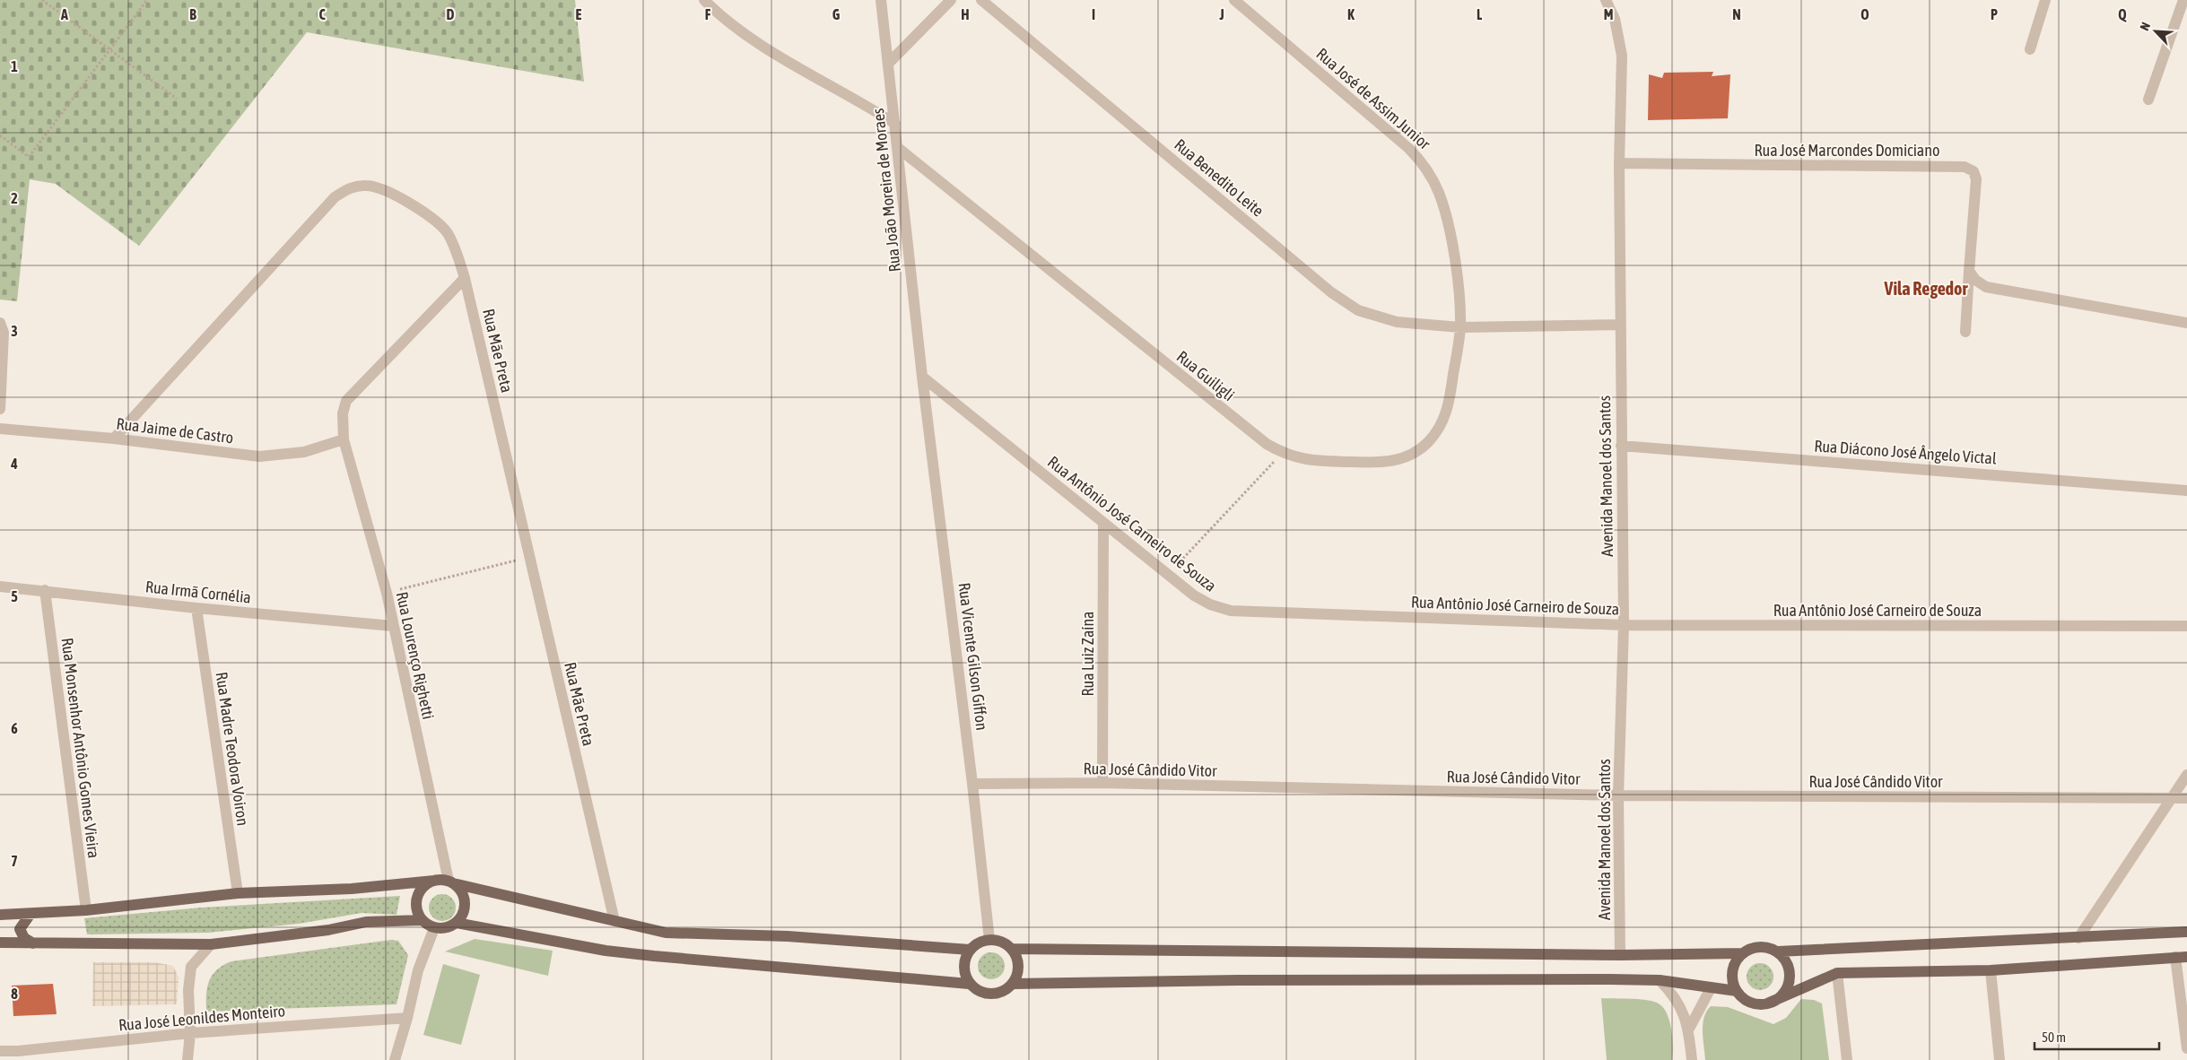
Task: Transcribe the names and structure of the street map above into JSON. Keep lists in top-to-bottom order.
{
  "streets": {
    "street": [
      "Rua José de Assim Junior",
      "Rua José Marcondes Domiciano",
      "Rua Benedito Leite",
      "Rua João Moreira de Moraes",
      "Rua Mãe Preta",
      "Rua Guiligli",
      "Rua Jaime de Castro",
      "Rua Diácono José Ângelo Victal",
      "Avenida Manoel dos Santos",
      "Rua Antônio José Carneiro de Souza",
      "Rua Irmã Cornélia",
      "Rua Luiz Zaína",
      "Rua Lourenço Righetti",
      "Rua Vicente Gilson Giffon",
      "Rua Monsenhor Antônio Gomes Vieira",
      "Rua Madre Teodora Voiron",
      "Rua José Cândido Vitor",
      "Rua José Leonildes Monteiro"
    ]
  },
  "crossings": [
    ["Rua José de Assim Junior", "Rua Benedito Leite"],
    ["Rua José de Assim Junior", "Rua Guiligli"],
    ["Rua José Marcondes Domiciano", "Avenida Manoel dos Santos"],
    ["Rua Benedito Leite", "Rua Guiligli"],
    ["Rua Benedito Leite", "Avenida Manoel dos Santos"],
    ["Rua João Moreira de Moraes", "Rua Guiligli"],
    ["Rua João Moreira de Moraes", "Rua Antônio José Carneiro de Souza"],
    ["Rua João Moreira de Moraes", "Rua Vicente Gilson Giffon"],
    ["Rua Mãe Preta", "Rua Jaime de Castro"],
    ["Rua Mãe Preta", "Rua Lourenço Righetti"],
    ["Rua Jaime de Castro", "Rua Lourenço Righetti"],
    ["Rua Diácono José Ângelo Victal", "Avenida Manoel dos Santos"],
    ["Avenida Manoel dos Santos", "Rua Antônio José Carneiro de Souza"],
    ["Avenida Manoel dos Santos", "Rua José Cândido Vitor"],
    ["Rua Antônio José Carneiro de Souza", "Rua Luiz Zaína"],
    ["Rua Antônio José Carneiro de Souza", "Rua Vicente Gilson Giffon"],
    ["Rua Irmã Cornélia", "Rua Lourenço Righetti"],
    ["Rua Irmã Cornélia", "Rua Monsenhor Antônio Gomes Vieira"],
    ["Rua Irmã Cornélia", "Rua Madre Teodora Voiron"],
    ["Rua Luiz Zaína", "Rua José Cândido Vitor"],
    ["Rua Vicente Gilson Giffon", "Rua José Cândido Vitor"]
  ],
  "districts": ["Vila Regedor"],
  "scale_bar": "50 m",
  "north": "top left",
  "grid": {
    "columns": [
      "A",
      "B",
      "C",
      "D",
      "E",
      "F",
      "G",
      "H",
      "I",
      "J",
      "K",
      "L",
      "M",
      "N",
      "O",
      "P",
      "Q"
    ],
    "rows": [
      "1",
      "2",
      "3",
      "4",
      "5",
      "6",
      "7",
      "8"
    ]
  }
}
